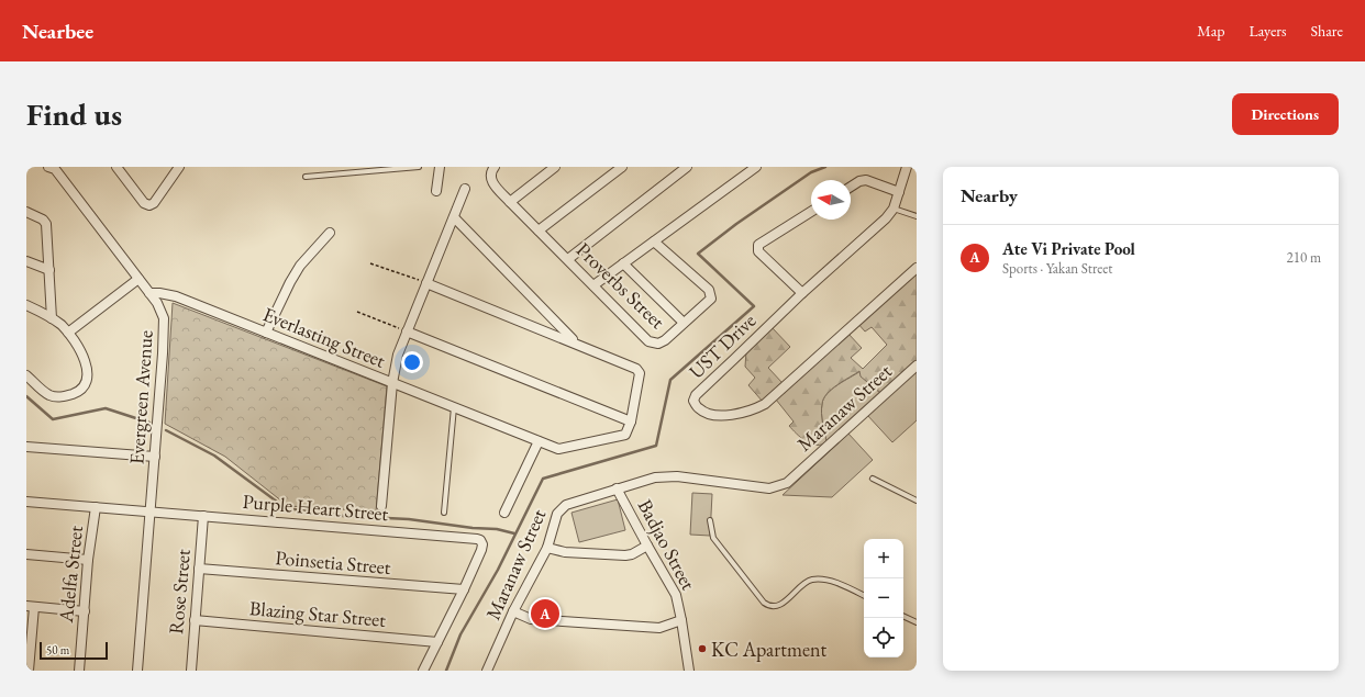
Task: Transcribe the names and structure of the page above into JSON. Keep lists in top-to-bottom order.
{
  "streets": {
    "street": [
      "Proverbs Street",
      "Everlasting Street",
      "UST Drive",
      "Evergreen Avenue",
      "Maranaw Street",
      "Purple Heart Street",
      "Badjao Street",
      "Poinsetia Street",
      "Adelfa Street",
      "Rose Street",
      "Blazing Star Street"
    ]
  },
  "crossings": [
    ["Everlasting Street", "Evergreen Avenue"],
    ["Evergreen Avenue", "Purple Heart Street"],
    ["Maranaw Street", "Badjao Street"],
    ["Purple Heart Street", "Poinsetia Street"],
    ["Purple Heart Street", "Adelfa Street"],
    ["Purple Heart Street", "Rose Street"],
    ["Poinsetia Street", "Rose Street"],
    ["Rose Street", "Blazing Star Street"]
  ],
  "places": ["KC Apartment"],
  "scale_bar": "50 m",
  "north": "left",
  "page": {
    "header": "Nearbee",
    "nav": ["Map", "Layers", "Share"],
    "buttons": "Directions",
    "title": "Find us",
    "heading": "Nearby",
    "list": [
      {
        "mark": "A",
        "name": "Ate Vi Private Pool",
        "note": "Sports · Yakan Street",
        "value": "210 m"
      }
    ],
    "map_buttons": ["+", "−"],
    "pins": "A",
    "scale": "50 m"
  }
}
